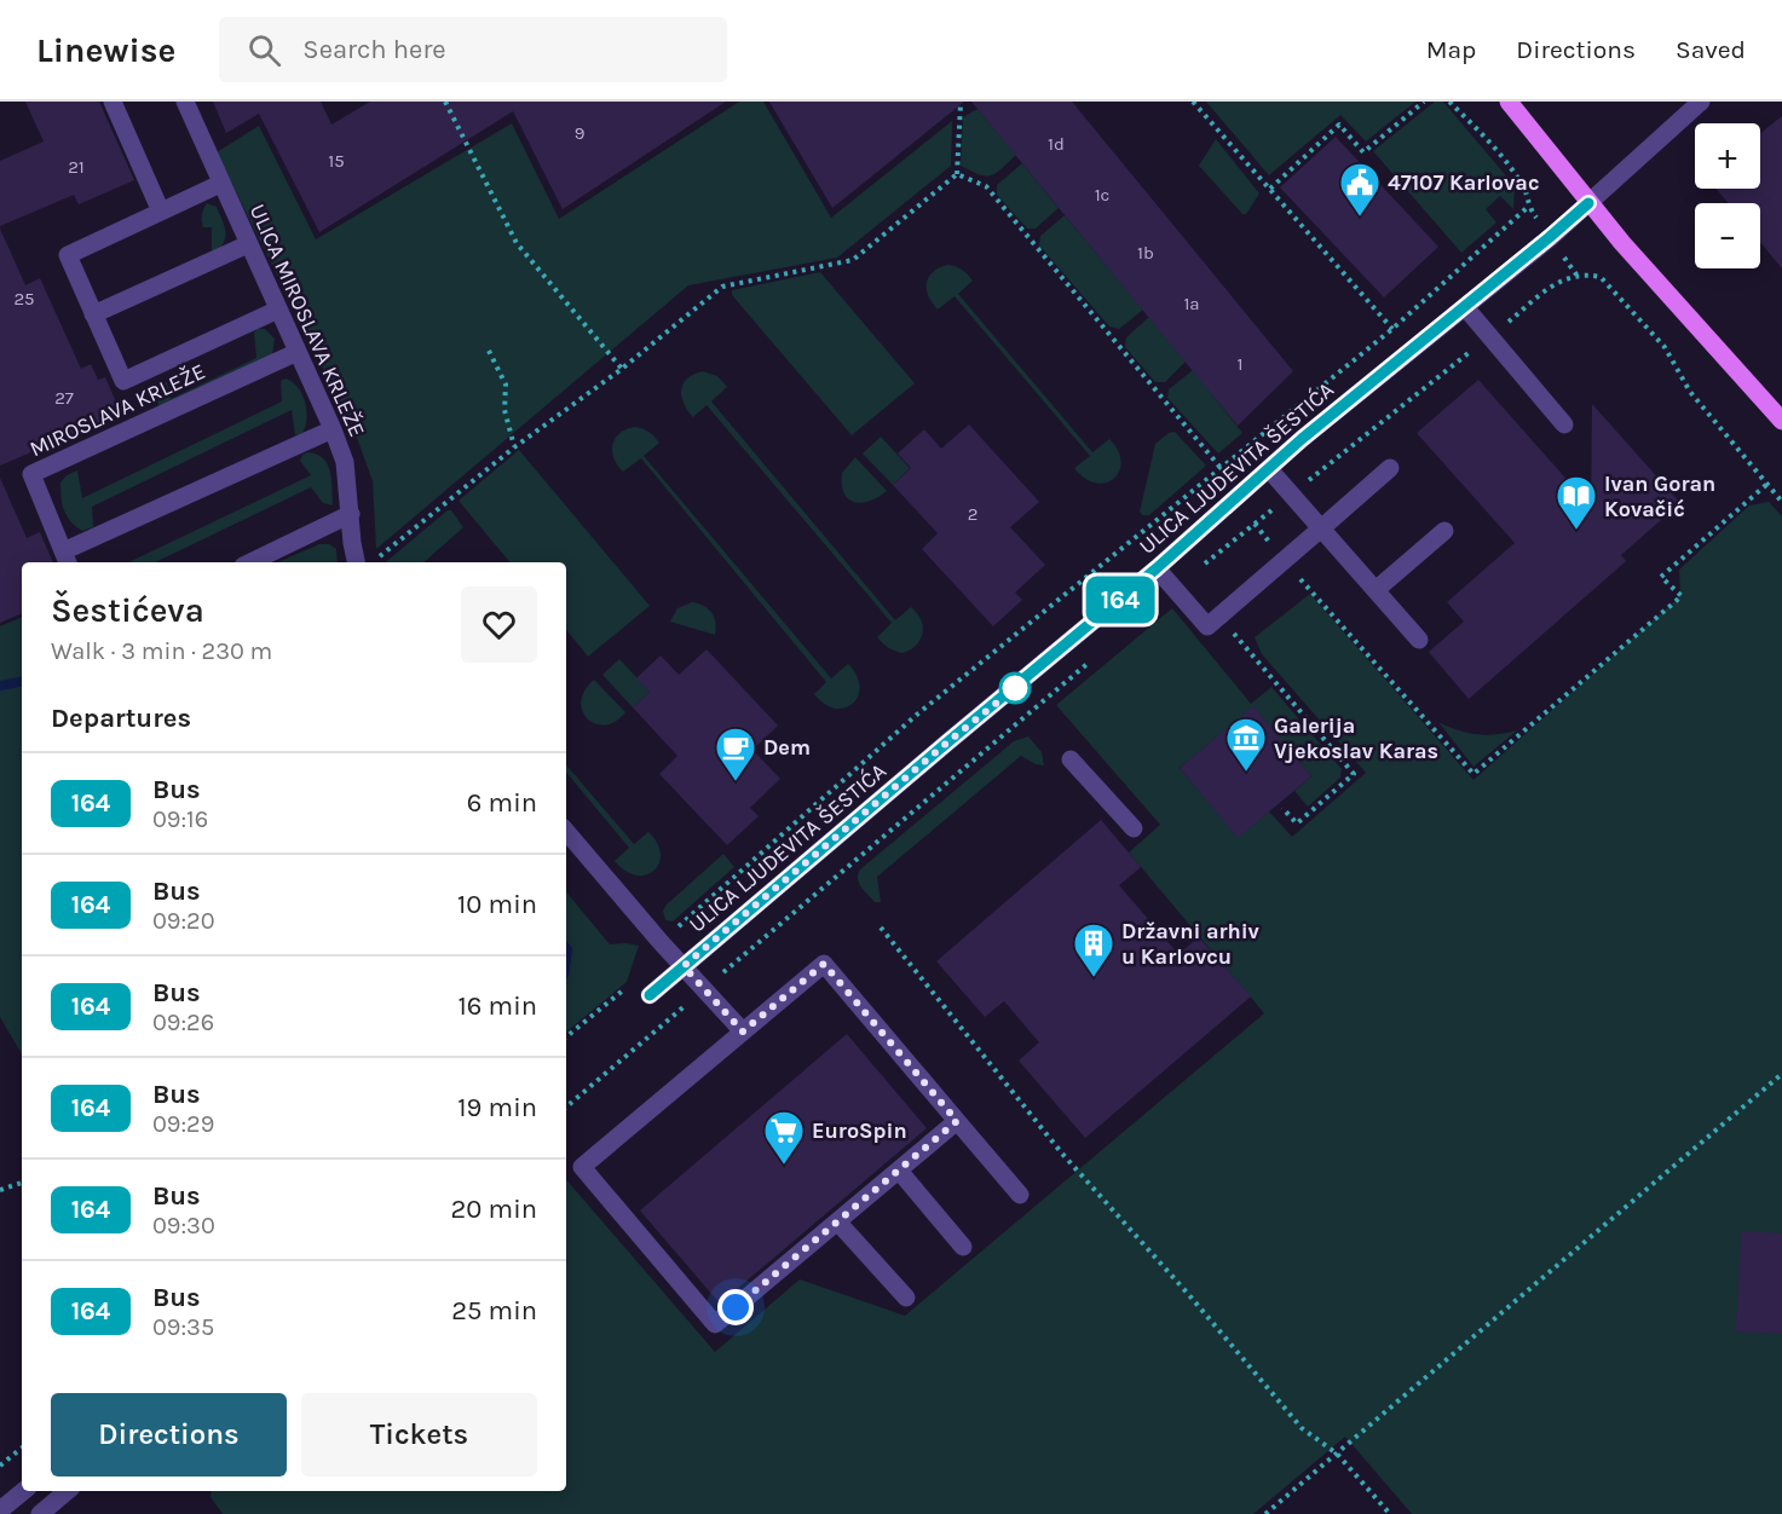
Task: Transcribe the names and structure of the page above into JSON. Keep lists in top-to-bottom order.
{
  "streets": {
    "street": ["ULICA MIROSLAVA KRLEŽE", "MIROSLAVA KRLEŽE", "ULICA LJUDEVITA ŠESTIĆA"]
  },
  "crossings": [
    ["ULICA MIROSLAVA KRLEŽE", "MIROSLAVA KRLEŽE"]
  ],
  "places": {
    "public building": ["47107 Karlovac"],
    "library": ["Ivan Goran Kovačić"],
    "museum": ["Galerija Vjekoslav Karas"],
    "cafe": ["Dem"],
    "building": ["Državni arhiv u Karlovcu"],
    "supermarket": ["EuroSpin"]
  },
  "lines": ["bus line 164"],
  "house_numbers": [
    "9",
    "1d",
    "15",
    "21",
    "1c",
    "1b",
    "25",
    "1a",
    "1",
    "27",
    "2"
  ],
  "page": {
    "header": "Linewise",
    "search": "Search here",
    "nav": ["Map", "Directions", "Saved"],
    "on_map": "164",
    "map_buttons": ["+", "−"],
    "heading": [
      ["Šestićeva", "Walk · 3 min · 230 m"],
      "Departures"
    ],
    "list": [
      {
        "mark": "164",
        "name": "Bus",
        "note": "09:16",
        "value": "6 min"
      },
      {
        "mark": "164",
        "name": "Bus",
        "note": "09:20",
        "value": "10 min"
      },
      {
        "mark": "164",
        "name": "Bus",
        "note": "09:26",
        "value": "16 min"
      },
      {
        "mark": "164",
        "name": "Bus",
        "note": "09:29",
        "value": "19 min"
      },
      {
        "mark": "164",
        "name": "Bus",
        "note": "09:30",
        "value": "20 min"
      },
      {
        "mark": "164",
        "name": "Bus",
        "note": "09:35",
        "value": "25 min"
      }
    ],
    "buttons": ["Directions", "Tickets"]
  }
}
